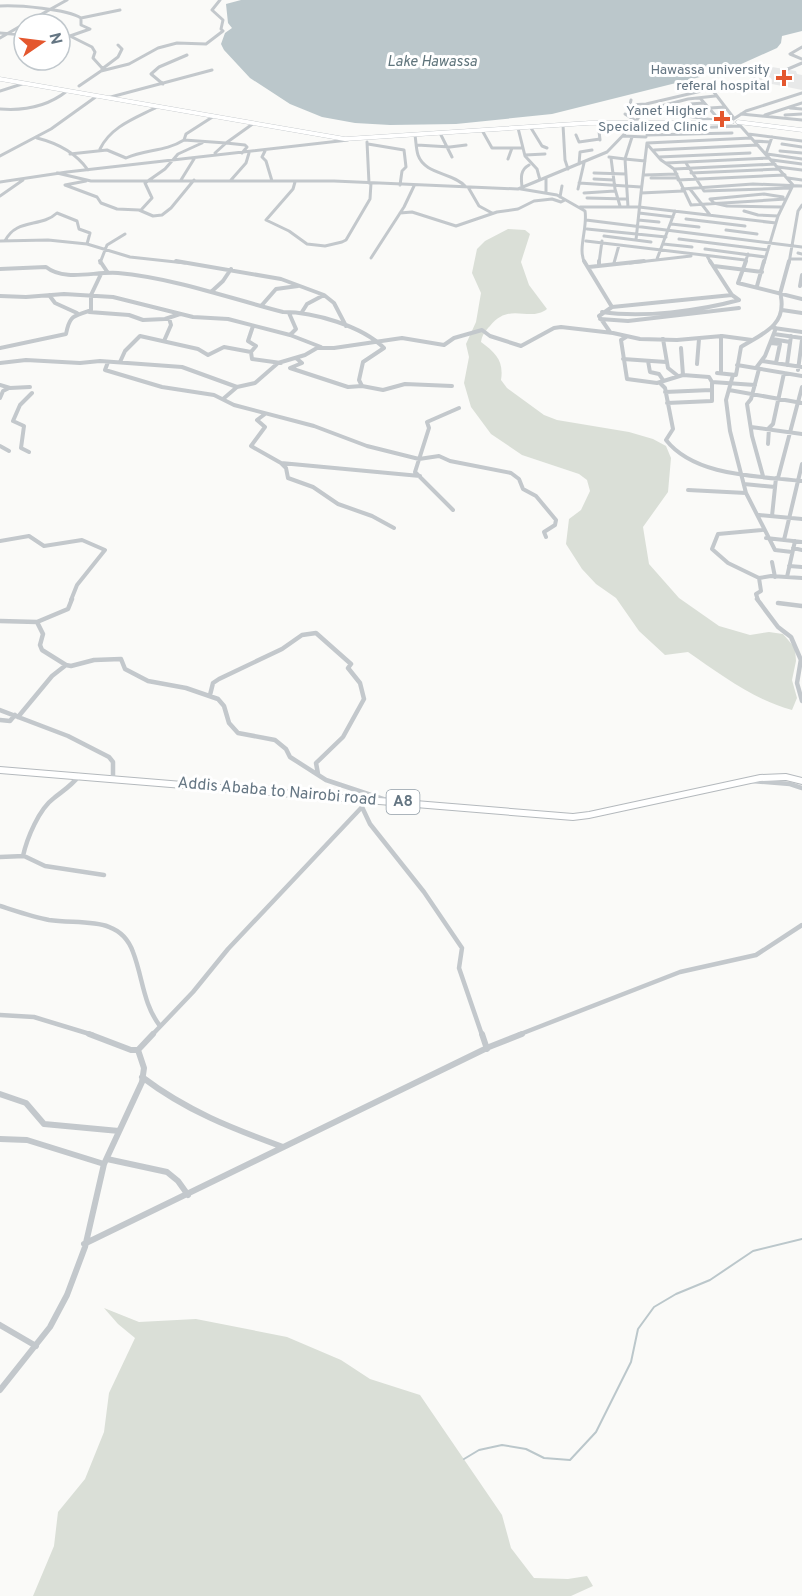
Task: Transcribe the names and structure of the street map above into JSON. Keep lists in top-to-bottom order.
{
  "streets": {
    "highway": ["Addis Ababa to Nairobi road", "A8"]
  },
  "water": ["Lake Hawassa"],
  "places": {
    "health": ["Hawassa university referal hospital", "Yanet Higher Specialized Clinic"]
  },
  "north": "right"
}
